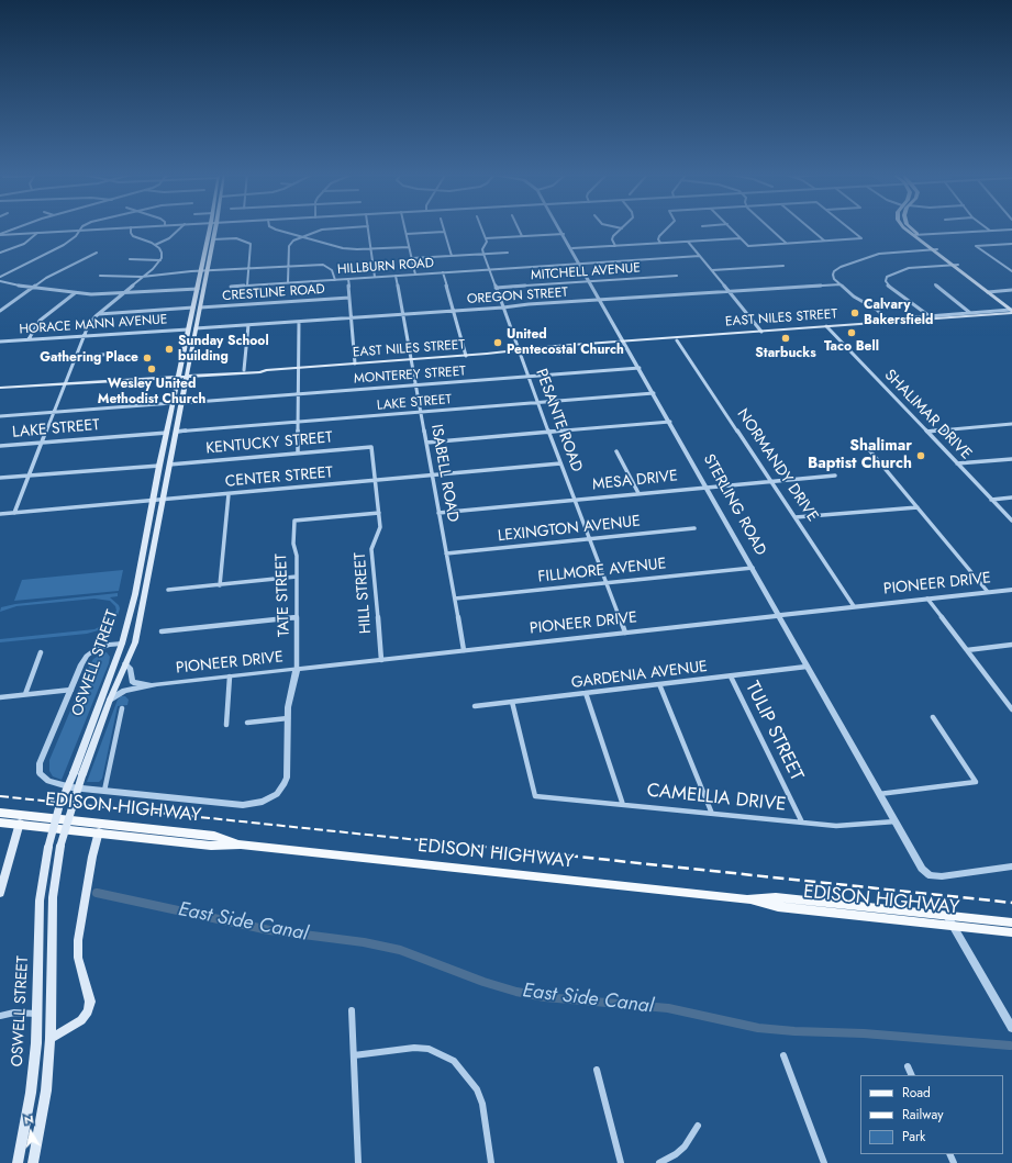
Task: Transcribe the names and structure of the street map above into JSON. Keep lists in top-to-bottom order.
{
  "streets": {
    "main road": ["EAST NILES STREET", "OSWELL STREET", "EDISON HIGHWAY"],
    "street": [
      "HILLBURN ROAD",
      "MITCHELL AVENUE",
      "CRESTLINE ROAD",
      "OREGON STREET",
      "HORACE MANN AVENUE",
      "MONTEREY STREET",
      "LAKE STREET",
      "SHALIMAR DRIVE",
      "PESANTE ROAD",
      "KENTUCKY STREET",
      "NORMANDY DRIVE",
      "ISABELL ROAD",
      "CENTER STREET",
      "MESA DRIVE",
      "STERLING ROAD",
      "LEXINGTON AVENUE",
      "FILLMORE AVENUE",
      "PIONEER DRIVE",
      "HILL STREET",
      "TATE STREET",
      "GARDENIA AVENUE",
      "TULIP STREET",
      "CAMELLIA DRIVE"
    ]
  },
  "crossings": [
    ["HILLBURN ROAD", "PESANTE ROAD"],
    ["HILLBURN ROAD", "ISABELL ROAD"],
    ["HILLBURN ROAD", "STERLING ROAD"],
    ["MITCHELL AVENUE", "PESANTE ROAD"],
    ["MITCHELL AVENUE", "STERLING ROAD"],
    ["CRESTLINE ROAD", "OSWELL STREET"],
    ["OREGON STREET", "PESANTE ROAD"],
    ["OREGON STREET", "ISABELL ROAD"],
    ["OREGON STREET", "STERLING ROAD"],
    ["OREGON STREET", "OSWELL STREET"],
    ["EAST NILES STREET", "SHALIMAR DRIVE"],
    ["EAST NILES STREET", "PESANTE ROAD"],
    ["EAST NILES STREET", "NORMANDY DRIVE"],
    ["EAST NILES STREET", "ISABELL ROAD"],
    ["EAST NILES STREET", "STERLING ROAD"],
    ["EAST NILES STREET", "OSWELL STREET"],
    ["HORACE MANN AVENUE", "OSWELL STREET"],
    ["MONTEREY STREET", "PESANTE ROAD"],
    ["MONTEREY STREET", "ISABELL ROAD"],
    ["MONTEREY STREET", "STERLING ROAD"],
    ["MONTEREY STREET", "OSWELL STREET"],
    ["LAKE STREET", "PESANTE ROAD"],
    ["LAKE STREET", "ISABELL ROAD"],
    ["LAKE STREET", "STERLING ROAD"],
    ["LAKE STREET", "OSWELL STREET"],
    ["PESANTE ROAD", "CENTER STREET"],
    ["PESANTE ROAD", "MESA DRIVE"],
    ["PESANTE ROAD", "LEXINGTON AVENUE"],
    ["PESANTE ROAD", "FILLMORE AVENUE"],
    ["PESANTE ROAD", "PIONEER DRIVE"],
    ["KENTUCKY STREET", "HILL STREET"],
    ["KENTUCKY STREET", "OSWELL STREET"],
    ["NORMANDY DRIVE", "MESA DRIVE"],
    ["NORMANDY DRIVE", "PIONEER DRIVE"],
    ["ISABELL ROAD", "CENTER STREET"],
    ["ISABELL ROAD", "MESA DRIVE"],
    ["ISABELL ROAD", "LEXINGTON AVENUE"],
    ["ISABELL ROAD", "FILLMORE AVENUE"],
    ["ISABELL ROAD", "PIONEER DRIVE"],
    ["CENTER STREET", "HILL STREET"],
    ["CENTER STREET", "OSWELL STREET"],
    ["MESA DRIVE", "STERLING ROAD"],
    ["STERLING ROAD", "FILLMORE AVENUE"],
    ["STERLING ROAD", "PIONEER DRIVE"],
    ["STERLING ROAD", "GARDENIA AVENUE"],
    ["STERLING ROAD", "CAMELLIA DRIVE"],
    ["PIONEER DRIVE", "HILL STREET"],
    ["PIONEER DRIVE", "TATE STREET"],
    ["PIONEER DRIVE", "OSWELL STREET"],
    ["HILL STREET", "TATE STREET"],
    ["OSWELL STREET", "EDISON HIGHWAY"],
    ["GARDENIA AVENUE", "TULIP STREET"],
    ["GARDENIA AVENUE", "CAMELLIA DRIVE"],
    ["TULIP STREET", "CAMELLIA DRIVE"]
  ],
  "water": ["East Side Canal"],
  "places": [
    "Calvary Bakersfield",
    "Taco Bell",
    "Starbucks",
    "United Pentecostal Church",
    "Sunday School building",
    "Gathering Place",
    "Wesley United Methodist Church",
    "Shalimar Baptist Church"
  ],
  "legend": ["Road", "Railway", "Park"],
  "north": "top"
}
